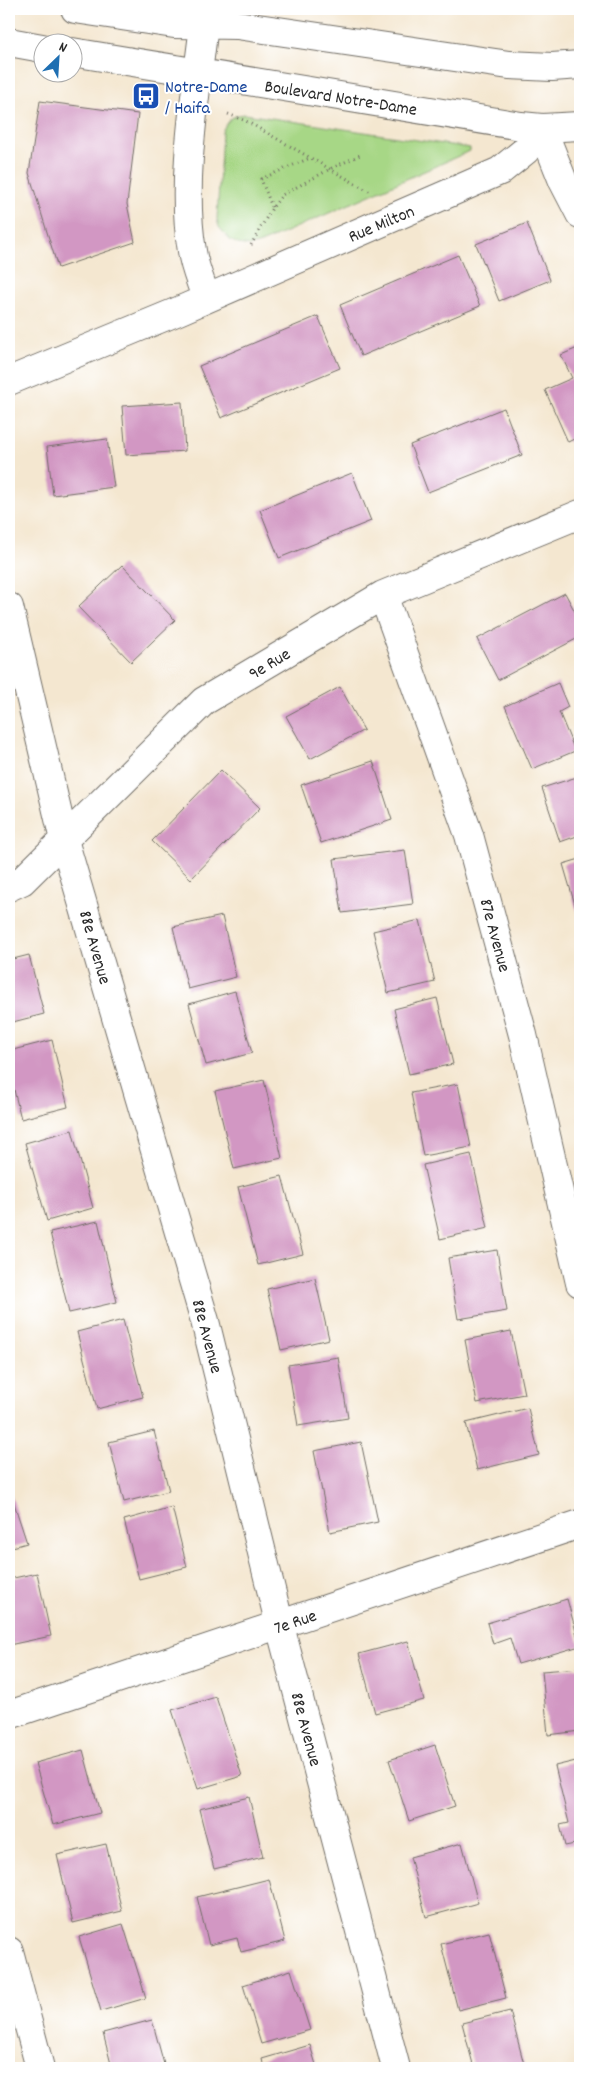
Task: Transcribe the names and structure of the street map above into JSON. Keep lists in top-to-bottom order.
{
  "streets": {
    "street": [
      "Boulevard Notre-Dame",
      "Rue Milton",
      "9e Rue",
      "87e Avenue",
      "88e Avenue",
      "7e Rue"
    ]
  },
  "crossings": [
    ["Boulevard Notre-Dame", "Rue Milton"],
    ["9e Rue", "87e Avenue"],
    ["9e Rue", "88e Avenue"],
    ["88e Avenue", "7e Rue"]
  ],
  "places": {
    "bus stop": ["Notre-Dame / Haifa"]
  },
  "north": "top right"
}
